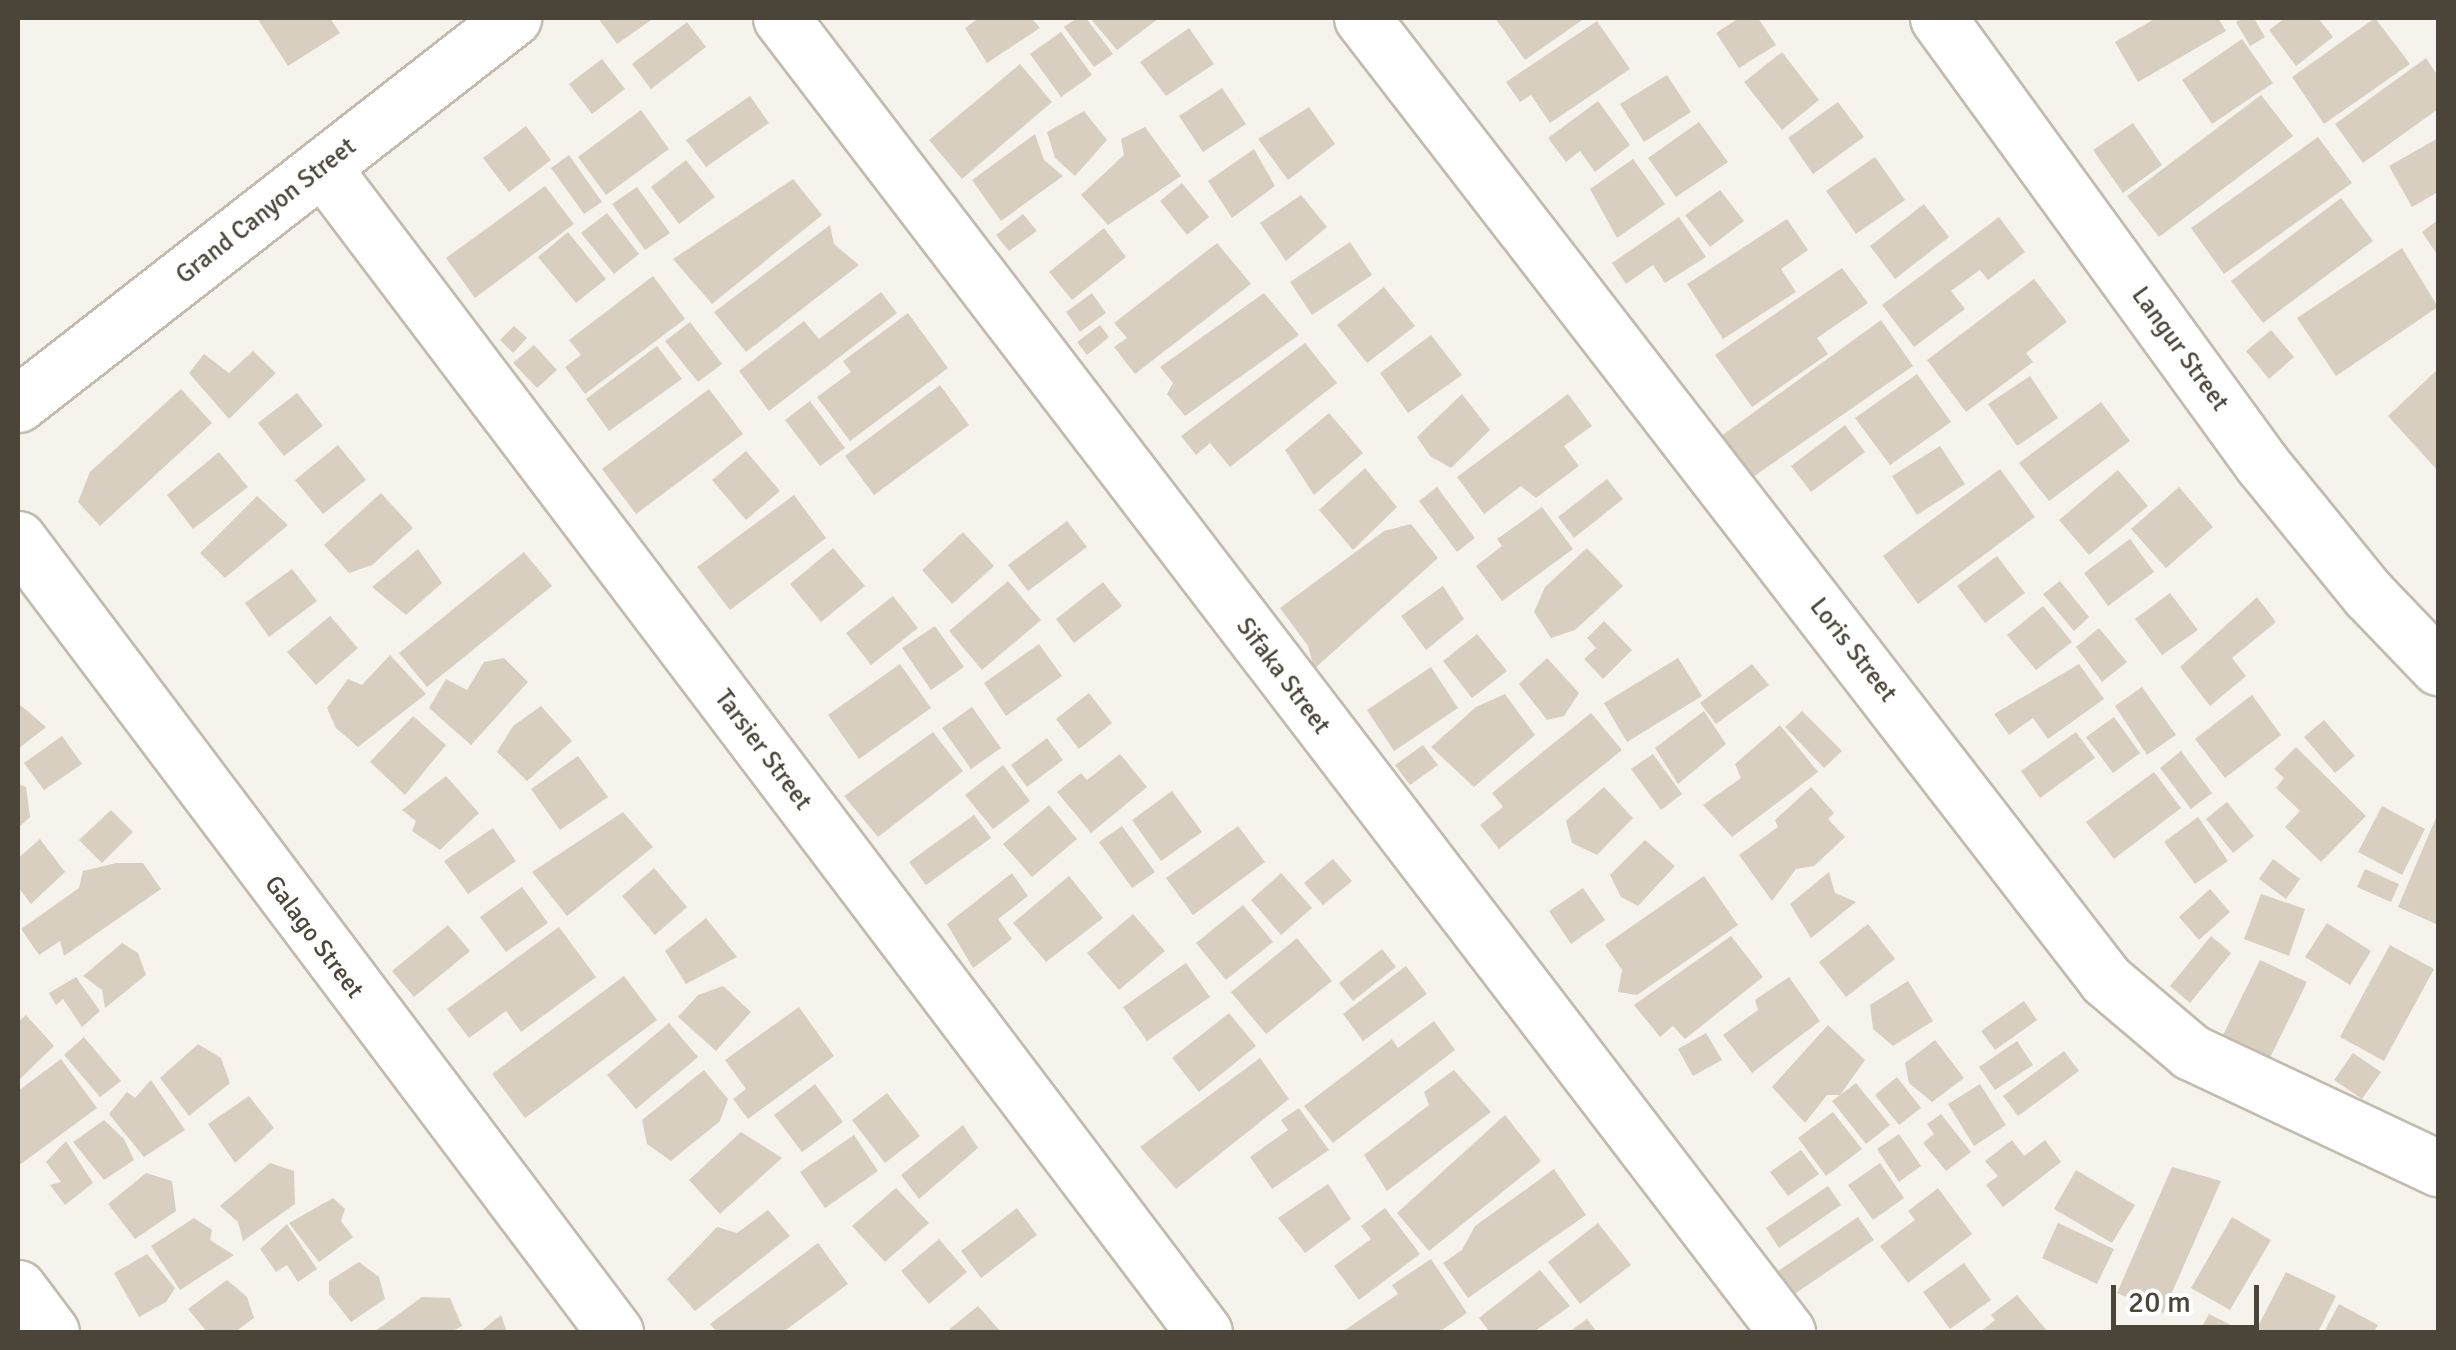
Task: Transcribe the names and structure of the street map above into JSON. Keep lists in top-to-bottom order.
{
  "streets": {
    "street": [
      "Grand Canyon Street",
      "Langur Street",
      "Loris Street",
      "Sifaka Street",
      "Tarsier Street",
      "Galago Street"
    ]
  },
  "crossings": [
    ["Grand Canyon Street", "Tarsier Street"]
  ],
  "scale_bar": "20 m"
}
